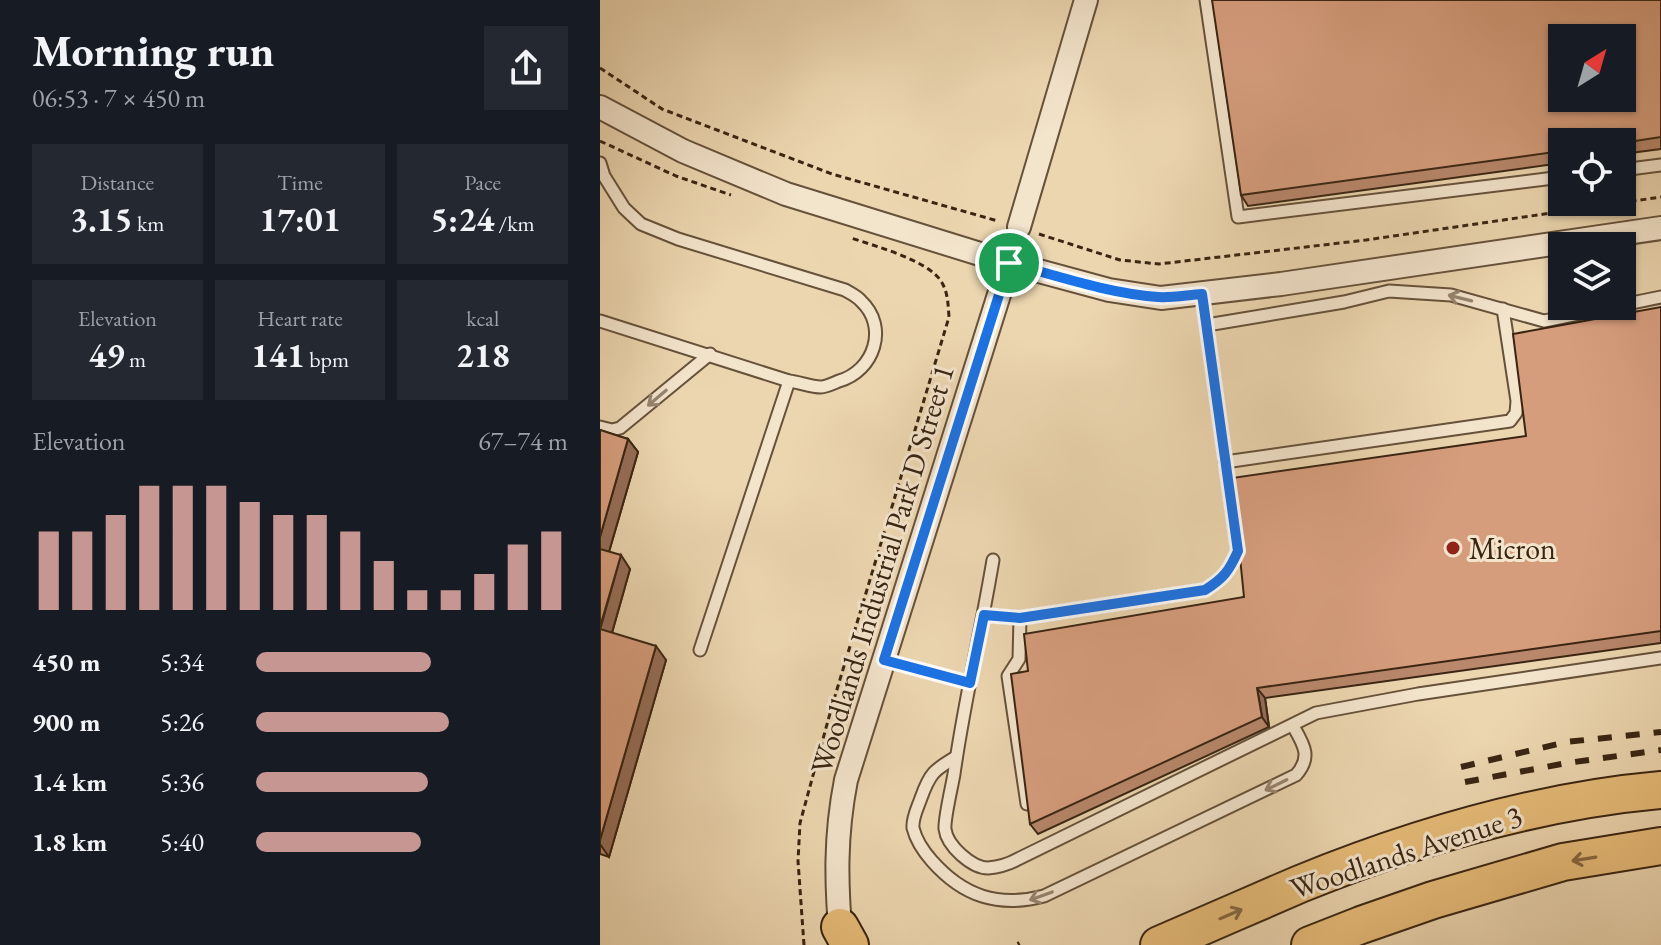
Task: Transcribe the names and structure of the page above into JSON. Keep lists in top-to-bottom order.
{
  "streets": {
    "main road": ["Woodlands Avenue 3"],
    "street": ["Woodlands Industrial Park D Street 1"]
  },
  "places": ["Micron"],
  "north": "top right",
  "page": {
    "heading": ["Morning run", "06:53 · 7 × 450 m"],
    "stats": [
      ["Distance", "3.15 km"],
      ["Time", "17:01"],
      ["Pace", "5:24 /km"],
      ["Elevation", "49 m"],
      ["Heart rate", "141 bpm"],
      ["kcal", "218"]
    ],
    "chart": ["Elevation", "67–74 m"],
    "list": [
      {
        "name": "450 m",
        "note": "5:34"
      },
      {
        "name": "900 m",
        "note": "5:26"
      },
      {
        "name": "1.4 km",
        "note": "5:36"
      },
      {
        "name": "1.8 km",
        "note": "5:40"
      }
    ]
  }
}
